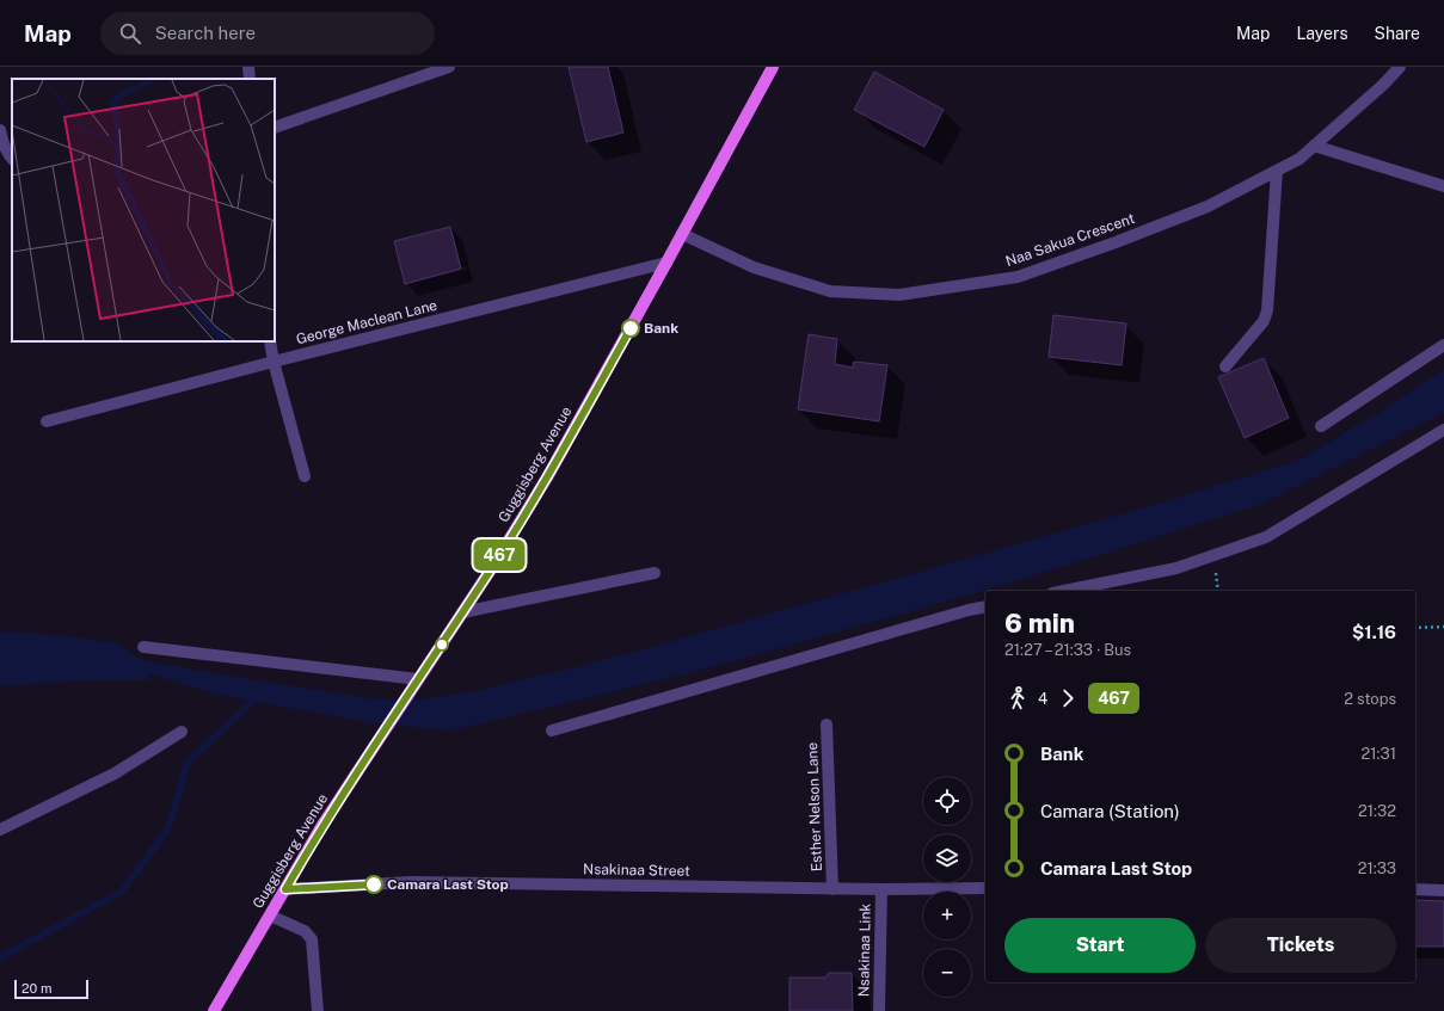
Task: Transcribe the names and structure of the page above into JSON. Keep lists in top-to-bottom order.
{
  "streets": {
    "main road": ["Guggisberg Avenue"],
    "street": [
      "Naa Sakua Crescent",
      "George Maclean Lane",
      "Esther Nelson Lane",
      "Nsakinaa Street",
      "Nsakinaa Link"
    ]
  },
  "crossings": [
    ["Naa Sakua Crescent", "Guggisberg Avenue"],
    ["George Maclean Lane", "Guggisberg Avenue"],
    ["Guggisberg Avenue", "Nsakinaa Street"],
    ["Esther Nelson Lane", "Nsakinaa Street"],
    ["Nsakinaa Street", "Nsakinaa Link"]
  ],
  "places": ["Bank", "Camara Last Stop"],
  "lines": ["bus line 467"],
  "scale_bar": "20 m",
  "page": {
    "header": "Map",
    "search": "Search here",
    "nav": ["Map", "Layers", "Share"],
    "on_map": "467",
    "heading": ["6 min", "21:27 – 21:33 · Bus", "$1.16"],
    "legs": ["4", "467", "2 stops"],
    "list": [
      {
        "name": "Bank",
        "value": "21:31"
      },
      {
        "name": "Camara (Station)",
        "value": "21:32"
      },
      {
        "name": "Camara Last Stop",
        "value": "21:33"
      }
    ],
    "map_buttons": ["+", "−"],
    "buttons": ["Start", "Tickets"],
    "scale": "20 m"
  }
}
